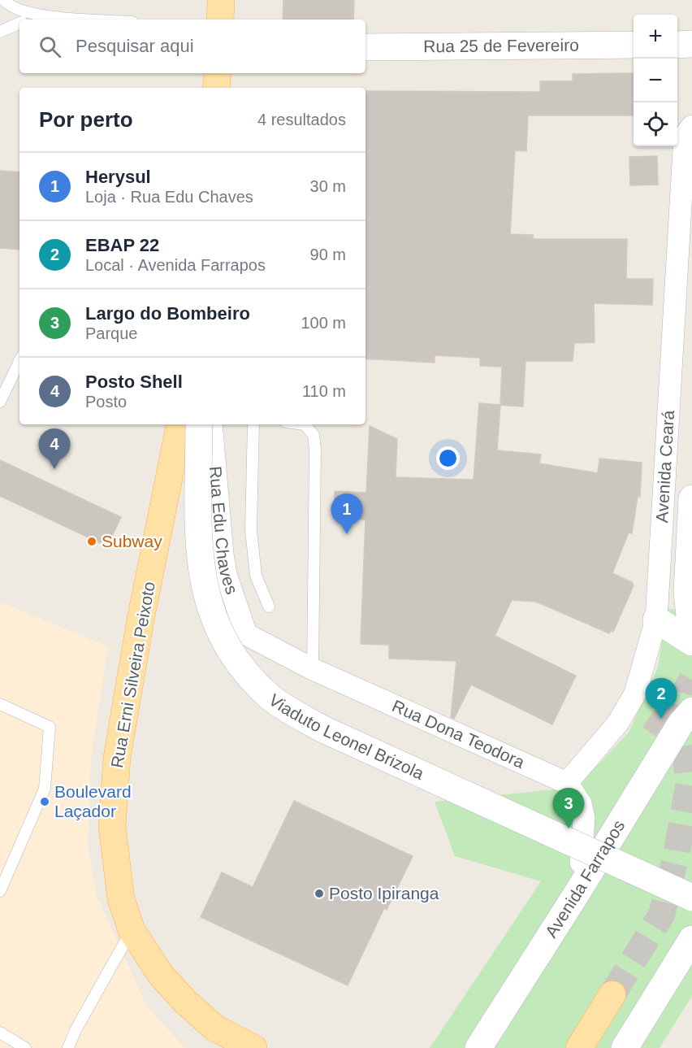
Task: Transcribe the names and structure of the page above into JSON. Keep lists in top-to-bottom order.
{
  "streets": {
    "main road": [
      "Rua 25 de Fevereiro",
      "Rua Erni Silveira Peixoto",
      "Viaduto Leonel Brizola",
      "Avenida Farrapos"
    ],
    "street": ["Avenida Ceará", "Rua Edu Chaves", "Rua Dona Teodora"]
  },
  "crossings": [
    ["Avenida Ceará", "Rua Dona Teodora"],
    ["Rua Edu Chaves", "Rua Dona Teodora"]
  ],
  "places": ["Subway", "Boulevard Laçador", "Posto Ipiranga"],
  "page": {
    "map_buttons": ["+", "−"],
    "search": "Pesquisar aqui",
    "heading": ["Por perto", "4 resultados"],
    "list": [
      {
        "mark": "1",
        "name": "Herysul",
        "note": "Loja · Rua Edu Chaves",
        "value": "30 m"
      },
      {
        "mark": "2",
        "name": "EBAP 22",
        "note": "Local · Avenida Farrapos",
        "value": "90 m"
      },
      {
        "mark": "3",
        "name": "Largo do Bombeiro",
        "note": "Parque",
        "value": "100 m"
      },
      {
        "mark": "4",
        "name": "Posto Shell",
        "note": "Posto",
        "value": "110 m"
      }
    ],
    "pins": [
      "4",
      "1",
      "2",
      "3"
    ]
  }
}
